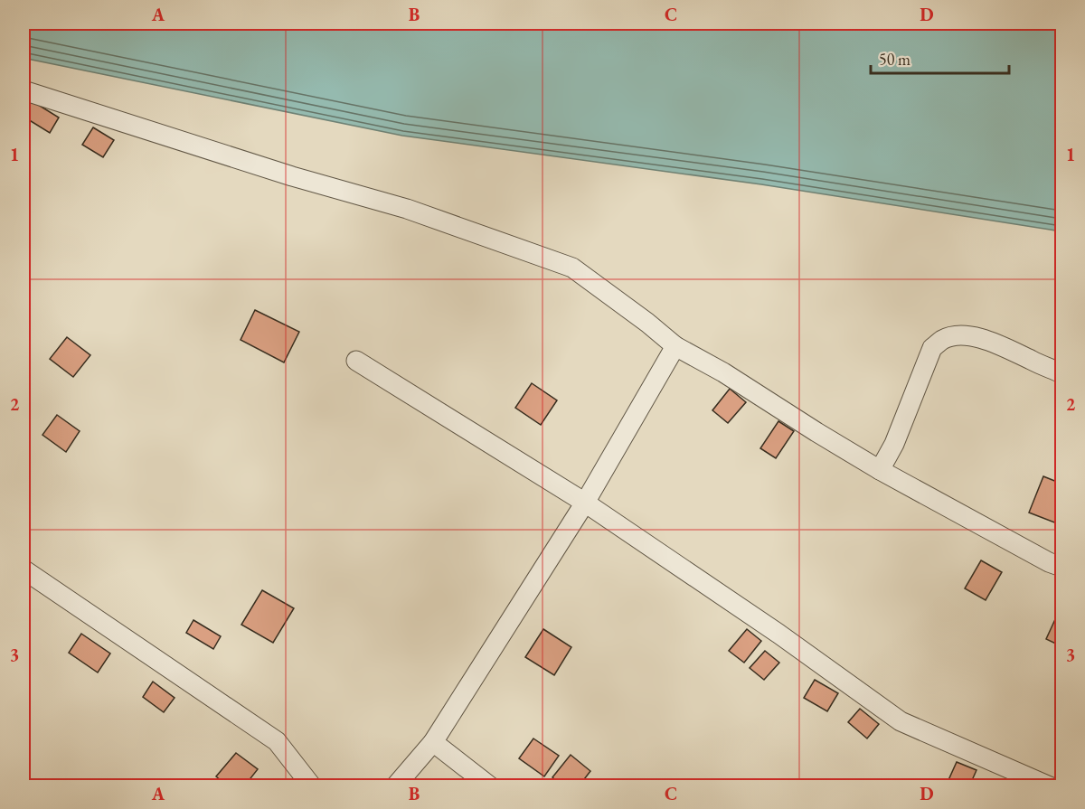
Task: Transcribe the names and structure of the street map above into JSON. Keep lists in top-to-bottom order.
{
  "scale_bar": "50 m",
  "grid": {
    "columns": [
      "A",
      "B",
      "C",
      "D"
    ],
    "rows": ["1", "2", "3"]
  }
}
